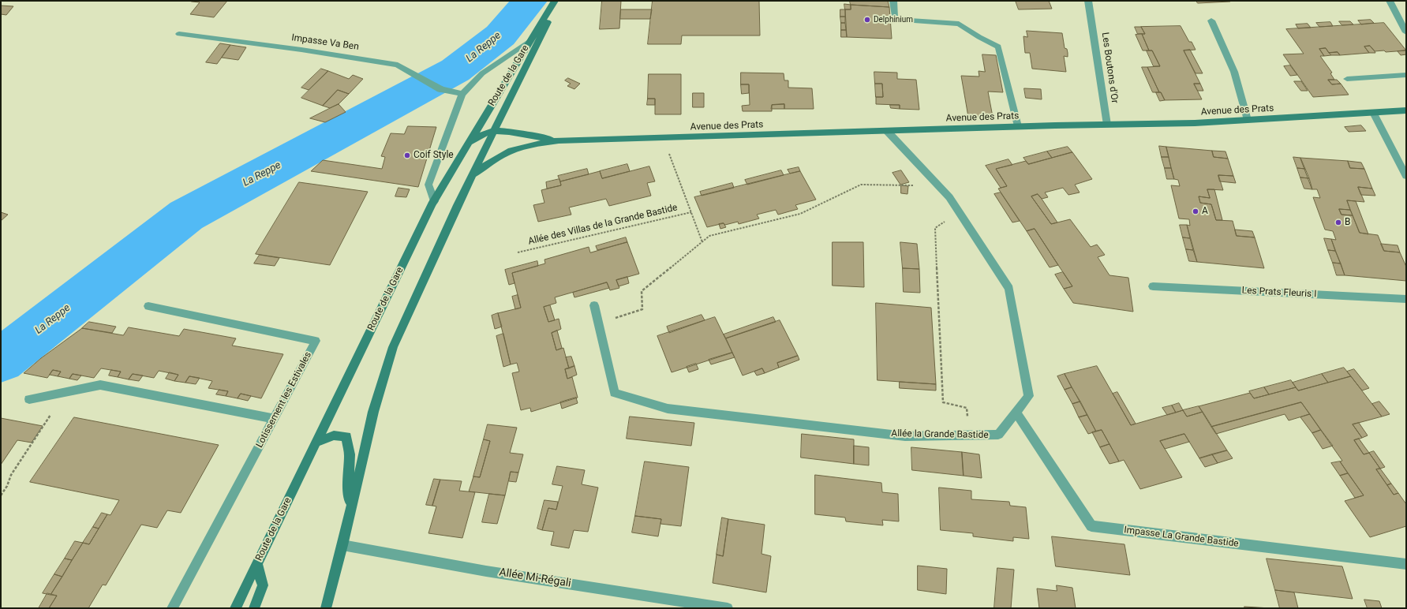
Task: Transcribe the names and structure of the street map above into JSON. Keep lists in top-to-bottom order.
{
  "streets": {
    "main road": ["Route de la Gare", "Avenue des Prats"],
    "street": [
      "Impasse Va Ben",
      "Les Boutons d'Or",
      "Les Prats Fleuris I",
      "Lotissement les Estivales",
      "Allée la Grande Bastide",
      "Impasse La Grande Bastide",
      "Allée Mi-Régali"
    ],
    "path": ["Allée des Villas de la Grande Bastide"]
  },
  "crossings": [
    ["Les Boutons d'Or", "Avenue des Prats"],
    ["Route de la Gare", "Avenue des Prats"],
    ["Route de la Gare", "Allée Mi-Régali"],
    ["Avenue des Prats", "Allée la Grande Bastide"],
    ["Allée la Grande Bastide", "Impasse La Grande Bastide"]
  ],
  "water": ["La Reppe"],
  "places": [
    "Delphinium",
    "Coif Style",
    "A",
    "B"
  ]
}
